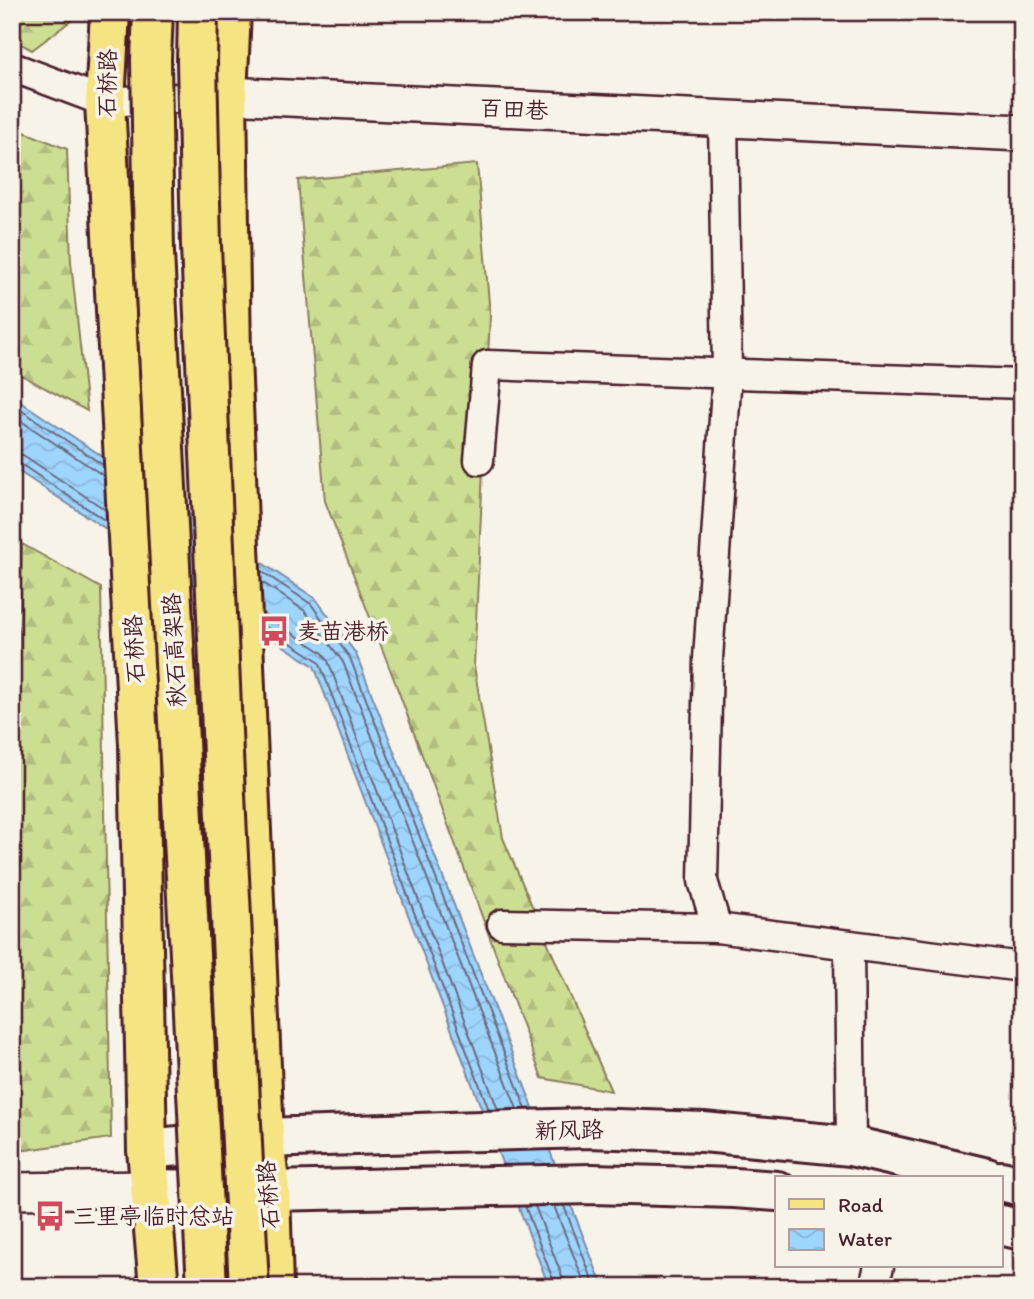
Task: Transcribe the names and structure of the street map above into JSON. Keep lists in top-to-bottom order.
{
  "streets": {
    "main road": ["石桥路", "秋石高架路", "新风路"],
    "street": ["百田巷"]
  },
  "crossings": [
    ["石桥路", "百田巷"],
    ["石桥路", "新风路"]
  ],
  "places": {
    "bus stop": ["麦苗港桥", "三里亭临时总站"]
  },
  "legend": ["Road", "Water"]
}
